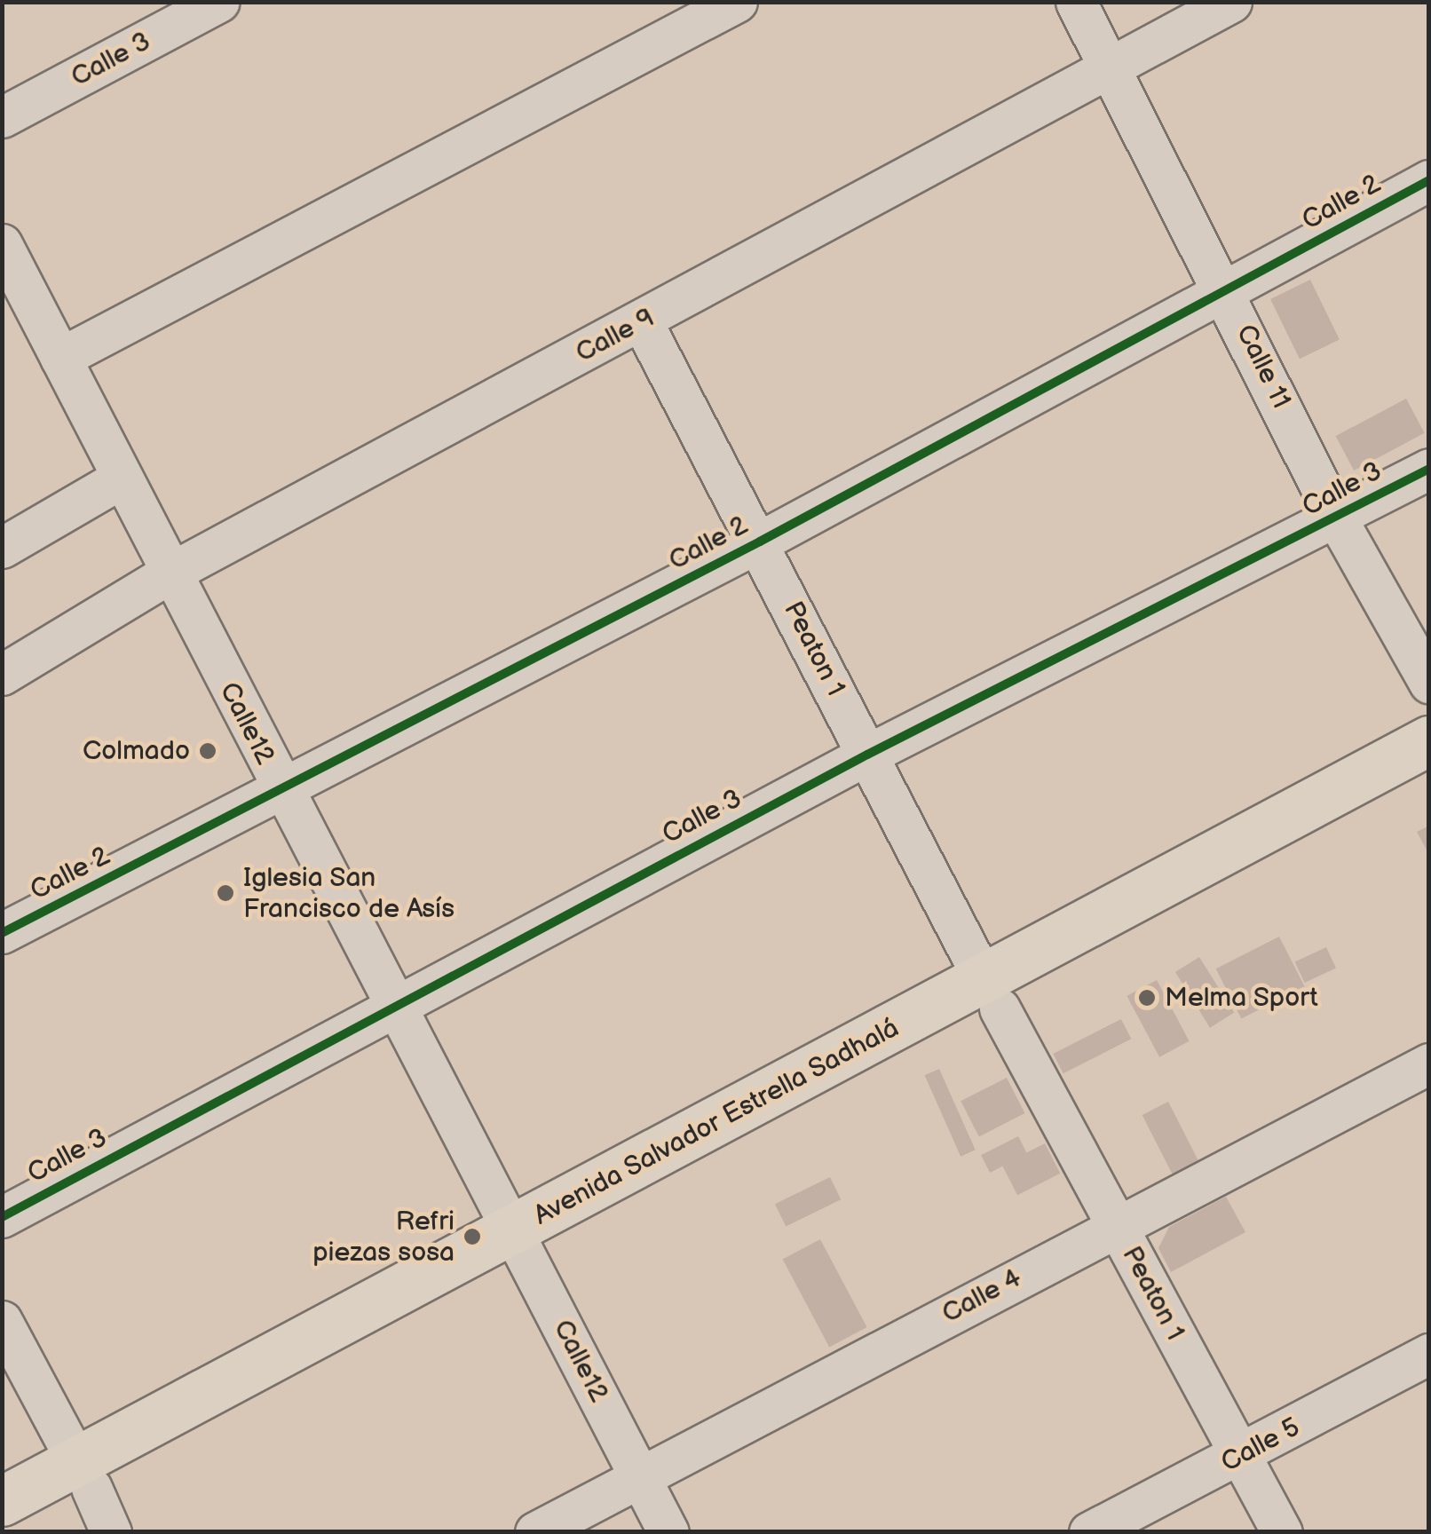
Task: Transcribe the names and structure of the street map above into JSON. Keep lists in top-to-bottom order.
{
  "streets": {
    "main road": ["Avenida Salvador Estrella Sadhalá"],
    "street": [
      "Calle 3",
      "Calle 2",
      "Calle 9",
      "Calle 11",
      "Peaton 1",
      "Calle12",
      "Calle 4",
      "Calle 5"
    ]
  },
  "crossings": [
    ["Calle 3", "Calle 11"],
    ["Calle 3", "Peaton 1"],
    ["Calle 3", "Calle12"],
    ["Calle 2", "Calle 11"],
    ["Calle 2", "Peaton 1"],
    ["Calle 2", "Calle12"],
    ["Calle 9", "Calle 11"],
    ["Calle 9", "Peaton 1"],
    ["Calle 9", "Calle12"],
    ["Peaton 1", "Avenida Salvador Estrella Sadhalá"],
    ["Peaton 1", "Calle 4"],
    ["Peaton 1", "Calle 5"],
    ["Calle12", "Avenida Salvador Estrella Sadhalá"],
    ["Calle12", "Calle 4"]
  ],
  "places": [
    "Colmado",
    "Iglesia San Francisco de Asís",
    "Melma Sport",
    "Refri piezas sosa"
  ]
}
